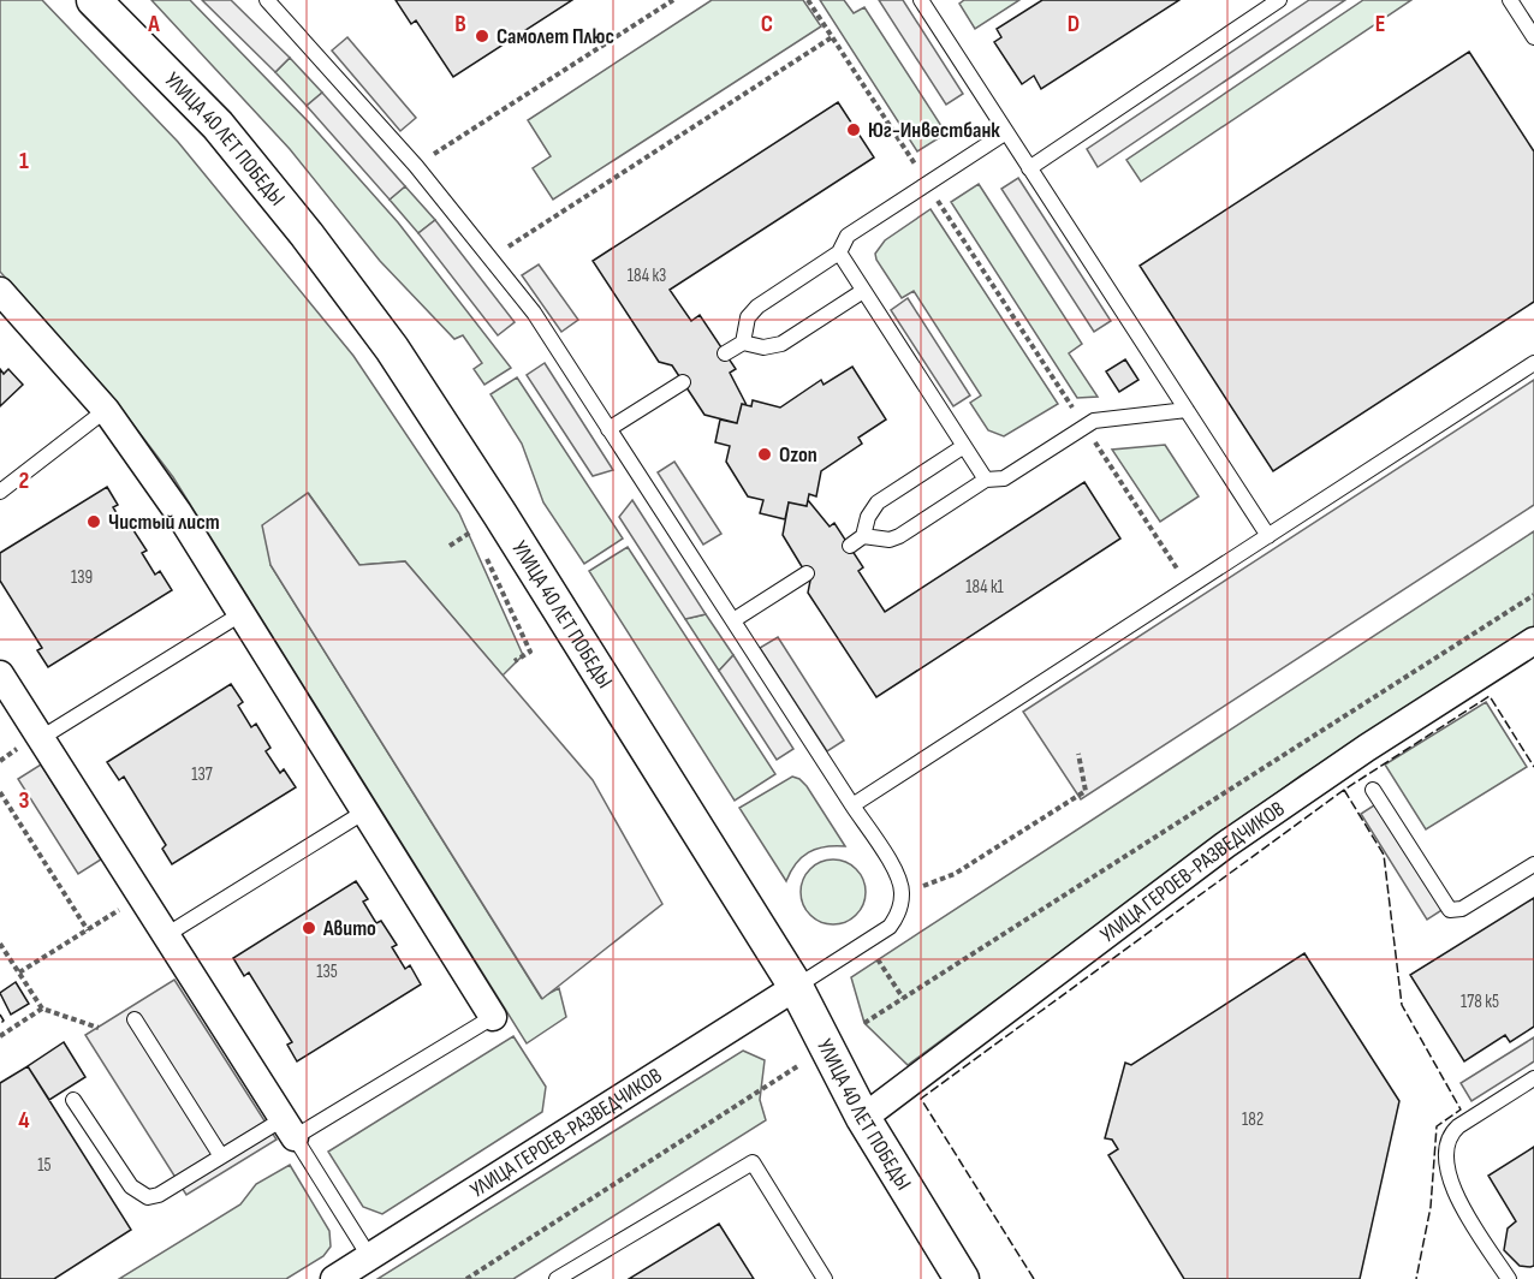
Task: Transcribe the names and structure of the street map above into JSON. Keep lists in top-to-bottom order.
{
  "streets": {
    "street": ["УЛИЦА 40 ЛЕТ ПОБЕДЫ", "УЛИЦА ГЕРОЕВ-РАЗВЕДЧИКОВ"]
  },
  "crossings": [
    ["УЛИЦА 40 ЛЕТ ПОБЕДЫ", "УЛИЦА ГЕРОЕВ-РАЗВЕДЧИКОВ"]
  ],
  "places": [
    "Самолет Плюс",
    "Юг-Инвестбанк",
    "Ozon",
    "Чистый лист",
    "Авито"
  ],
  "house_numbers": [
    "184 к3",
    "139",
    "184 к1",
    "137",
    "135",
    "178 к5",
    "182",
    "15"
  ],
  "grid": {
    "columns": [
      "A",
      "B",
      "C",
      "D",
      "E"
    ],
    "rows": [
      "1",
      "2",
      "3",
      "4"
    ]
  }
}
